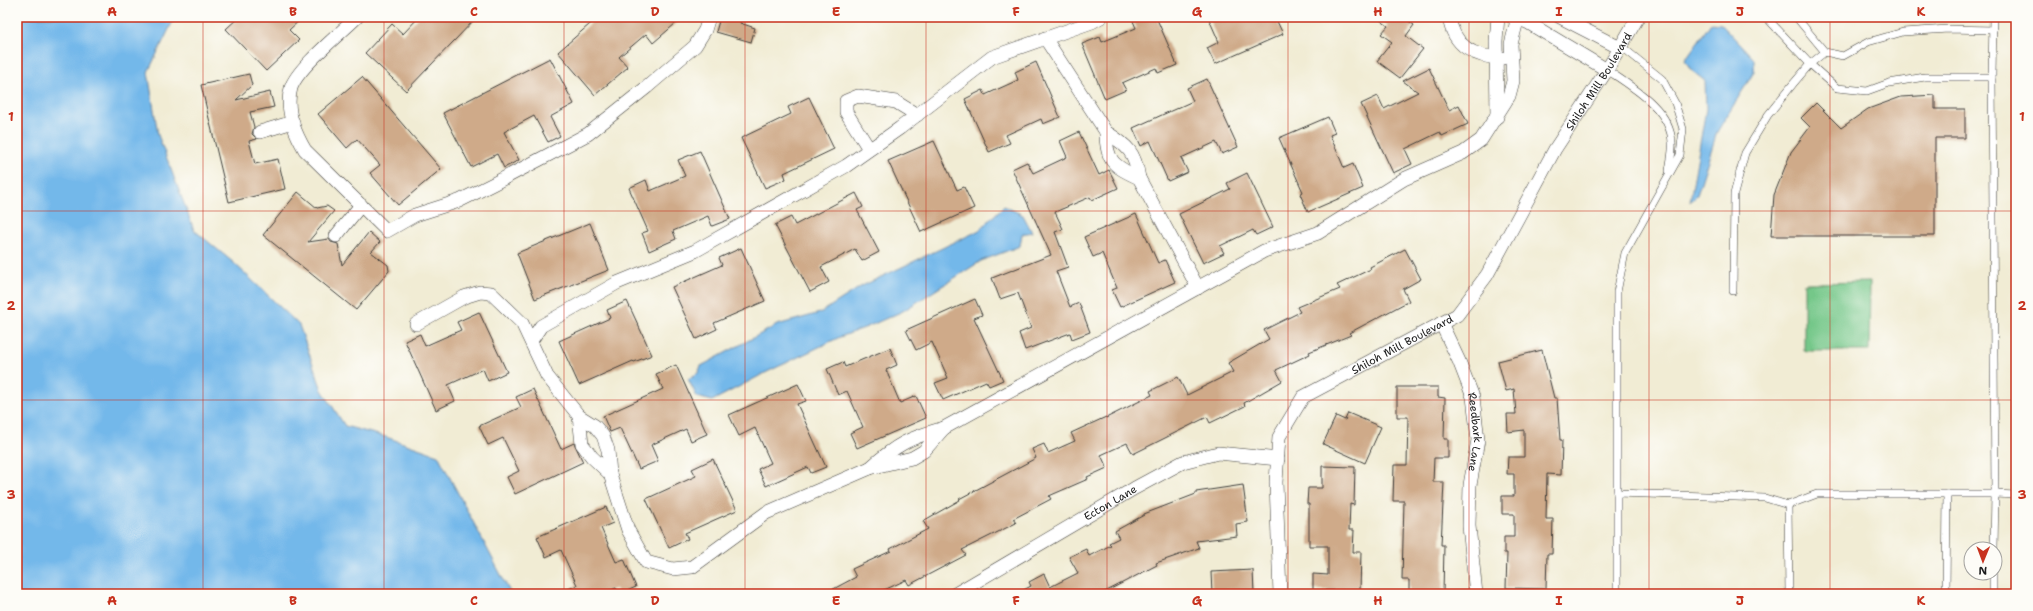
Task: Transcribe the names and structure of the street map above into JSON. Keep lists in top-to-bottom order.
{
  "streets": {
    "street": ["Shiloh Mill Boulevard", "Reedbark Lane", "Ecton Lane"]
  },
  "crossings": [
    ["Shiloh Mill Boulevard", "Reedbark Lane"],
    ["Shiloh Mill Boulevard", "Ecton Lane"]
  ],
  "north": "bottom",
  "grid": {
    "columns": [
      "A",
      "B",
      "C",
      "D",
      "E",
      "F",
      "G",
      "H",
      "I",
      "J",
      "K"
    ],
    "rows": ["1", "2", "3"]
  }
}
